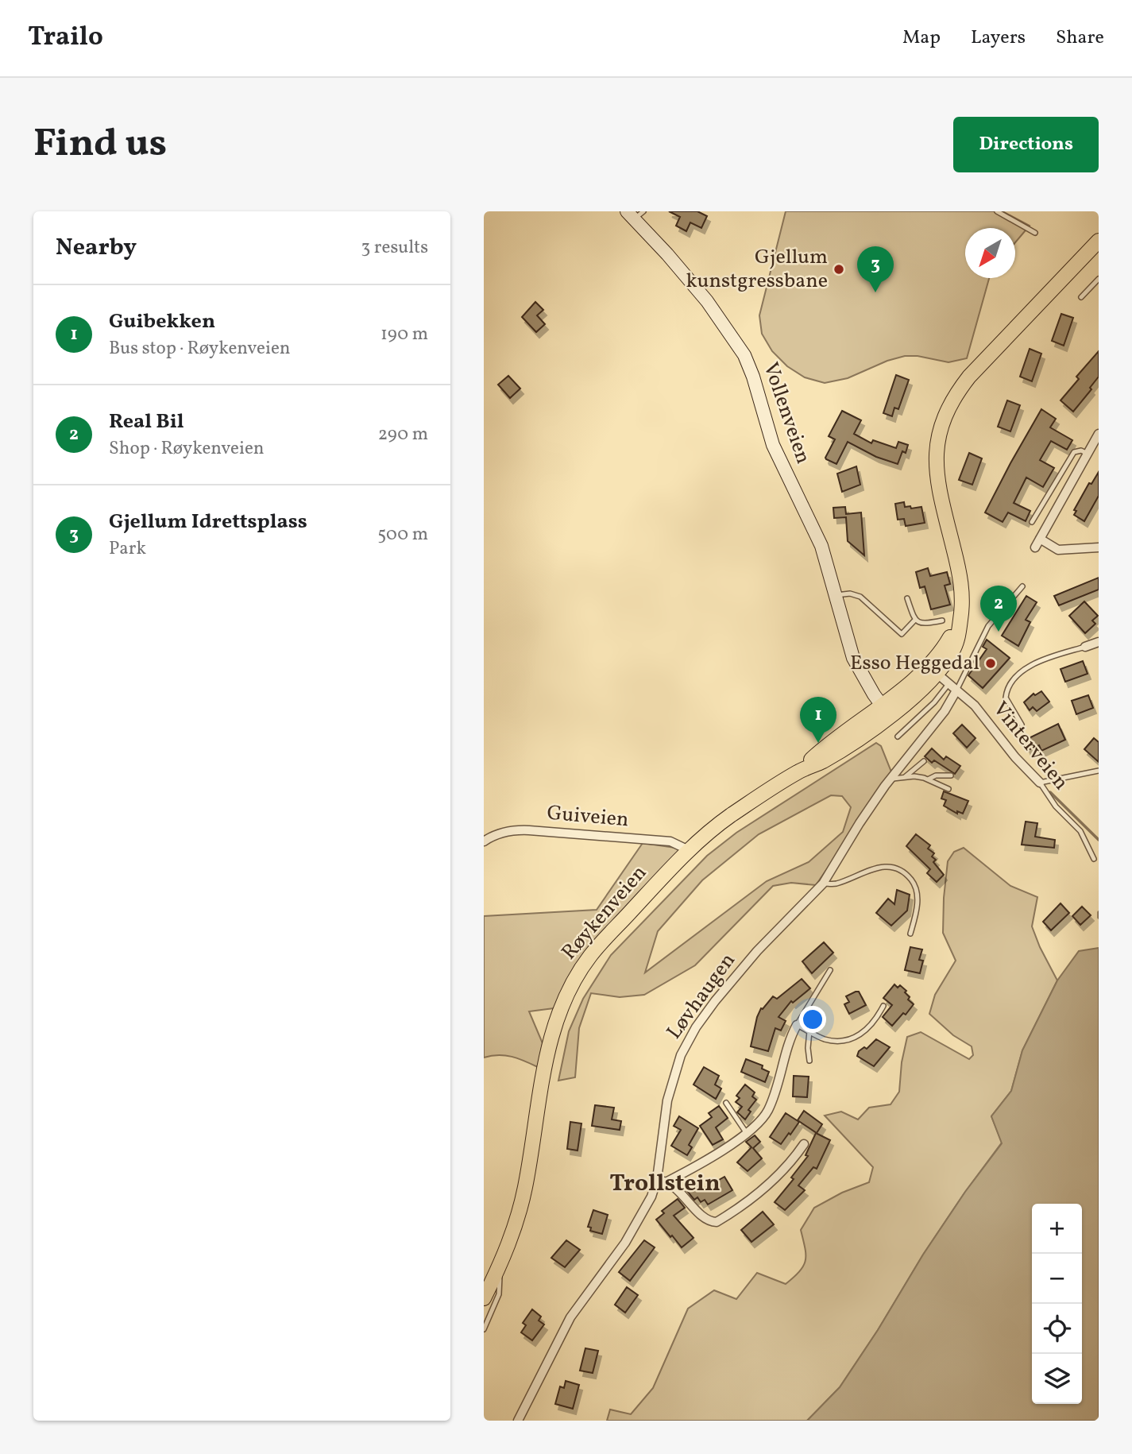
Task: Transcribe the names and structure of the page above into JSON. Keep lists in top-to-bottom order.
{
  "streets": {
    "main road": ["Vollenveien", "Røykenveien"],
    "street": ["Vinterveien", "Guiveien", "Løvhaugen"]
  },
  "crossings": [
    ["Vollenveien", "Røykenveien"],
    ["Vinterveien", "Røykenveien"],
    ["Vinterveien", "Løvhaugen"],
    ["Guiveien", "Røykenveien"]
  ],
  "districts": ["Trollstein"],
  "places": ["Gjellum kunstgressbane", "Esso Heggedal"],
  "north": "bottom left",
  "page": {
    "header": "Trailo",
    "nav": ["Map", "Layers", "Share"],
    "buttons": "Directions",
    "title": "Find us",
    "heading": ["Nearby", "3 results"],
    "pins": ["3", "2", "1"],
    "list": [
      {
        "mark": "1",
        "name": "Guibekken",
        "note": "Bus stop · Røykenveien",
        "value": "190 m"
      },
      {
        "mark": "2",
        "name": "Real Bil",
        "note": "Shop · Røykenveien",
        "value": "290 m"
      },
      {
        "mark": "3",
        "name": "Gjellum Idrettsplass",
        "note": "Park",
        "value": "500 m"
      }
    ],
    "map_buttons": ["+", "−"]
  }
}
